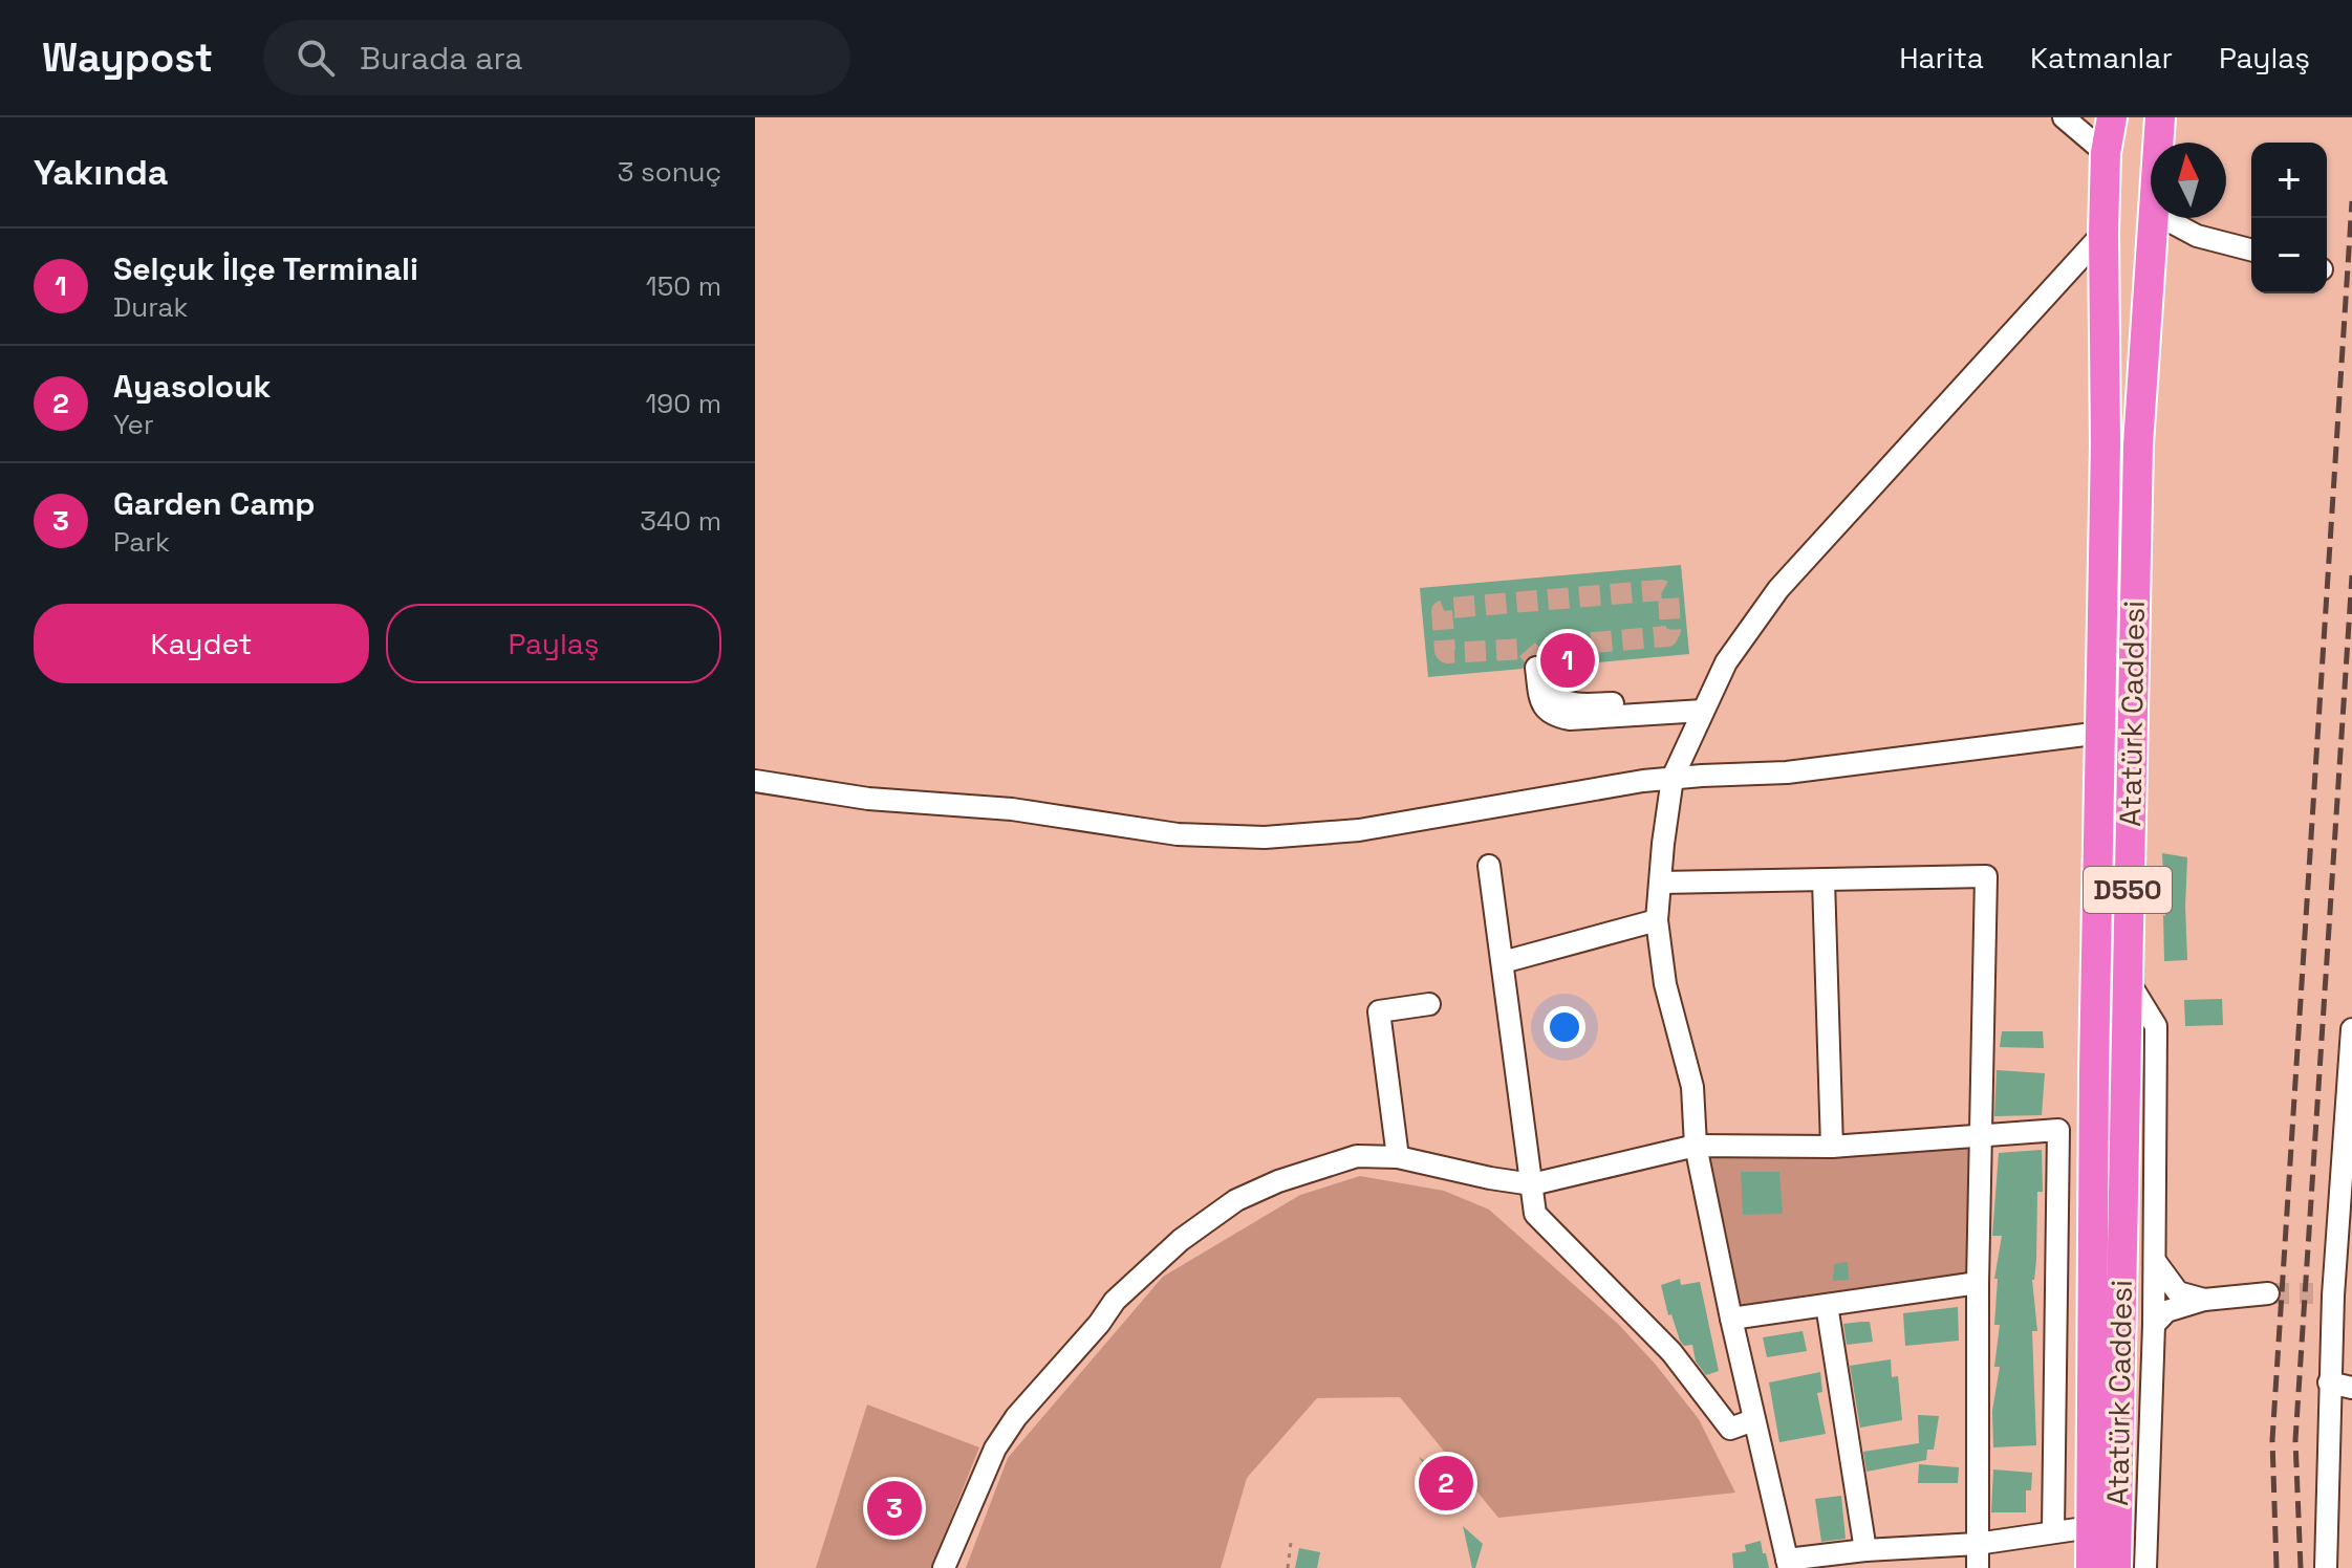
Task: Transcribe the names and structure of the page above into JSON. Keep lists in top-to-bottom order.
{
  "streets": {
    "highway": ["Atatürk Caddesi", "D550"]
  },
  "crossings": [
    ["Atatürk Caddesi", "D550"]
  ],
  "north": "top",
  "page": {
    "header": "Waypost",
    "search": "Burada ara",
    "nav": ["Harita", "Katmanlar", "Paylaş"],
    "heading": ["Yakında", "3 sonuç"],
    "map_buttons": ["+", "−"],
    "list": [
      {
        "mark": "1",
        "name": "Selçuk İlçe Terminali",
        "note": "Durak",
        "value": "150 m"
      },
      {
        "mark": "2",
        "name": "Ayasolouk",
        "note": "Yer",
        "value": "190 m"
      },
      {
        "mark": "3",
        "name": "Garden Camp",
        "note": "Park",
        "value": "340 m"
      }
    ],
    "buttons": ["Kaydet", "Paylaş"],
    "pins": ["1", "2", "3"]
  }
}
